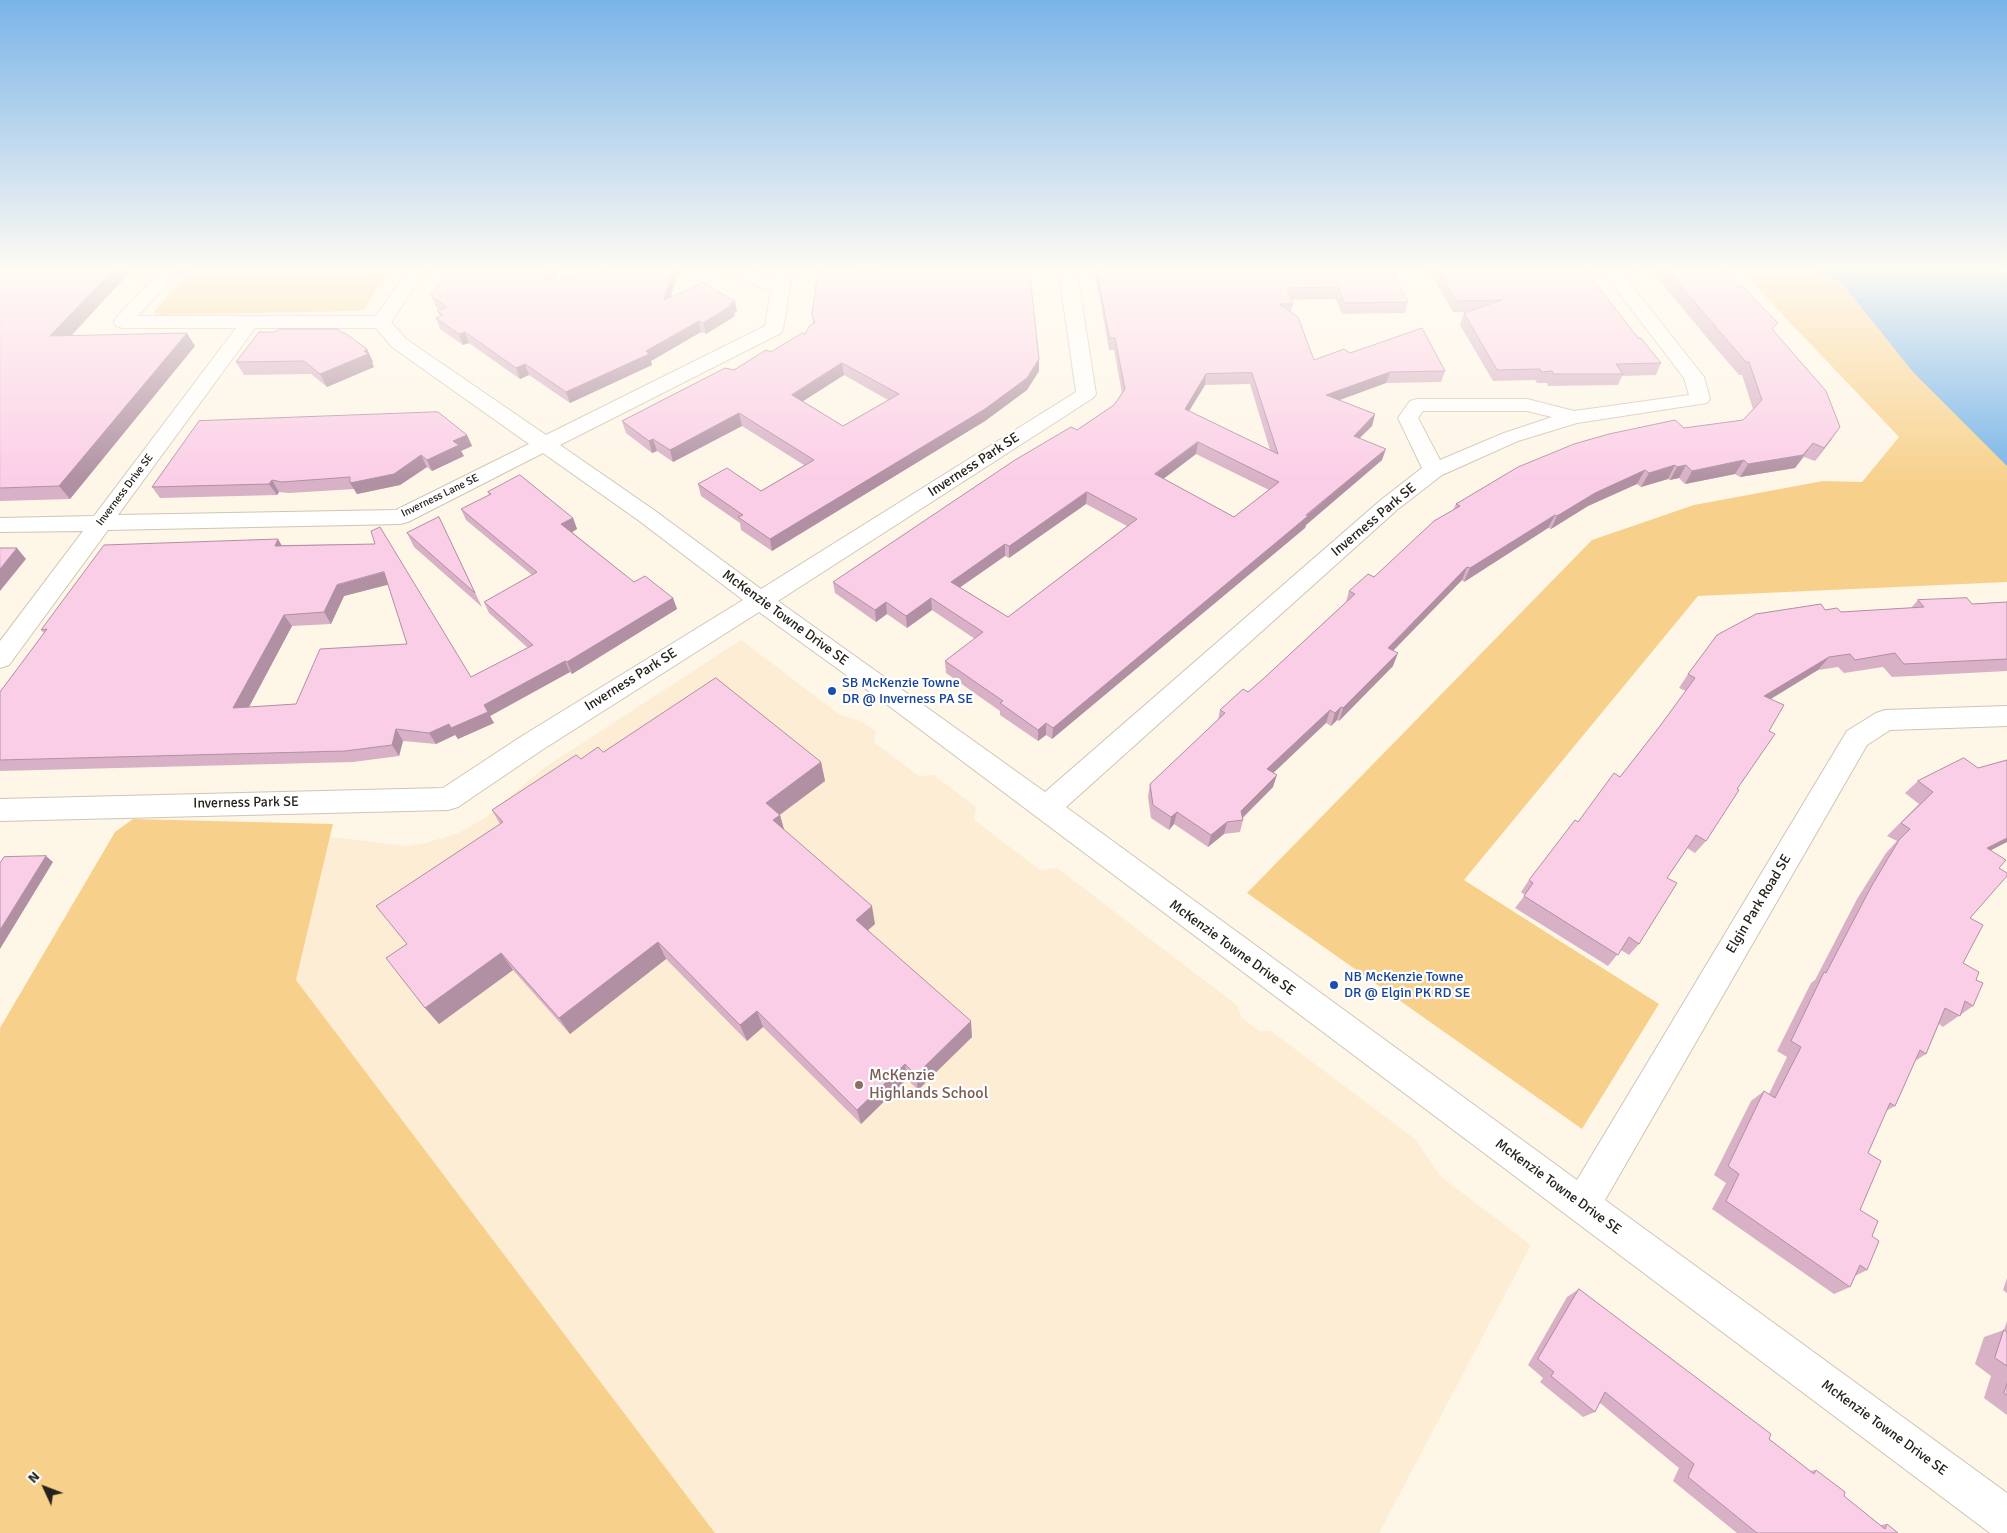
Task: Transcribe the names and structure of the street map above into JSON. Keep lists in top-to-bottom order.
{
  "streets": {
    "street": [
      "Inverness Park SE",
      "Inverness Drive SE",
      "Inverness Lane SE",
      "McKenzie Towne Drive SE",
      "Elgin Park Road SE"
    ]
  },
  "crossings": [
    ["Inverness Park SE", "McKenzie Towne Drive SE"],
    ["Inverness Drive SE", "Inverness Lane SE"],
    ["Inverness Lane SE", "McKenzie Towne Drive SE"],
    ["McKenzie Towne Drive SE", "Elgin Park Road SE"]
  ],
  "places": ["SB McKenzie Towne DR @ Inverness PA SE", "NB McKenzie Towne DR @ Elgin PK RD SE", "McKenzie Highlands School"],
  "north": "top left"
}
